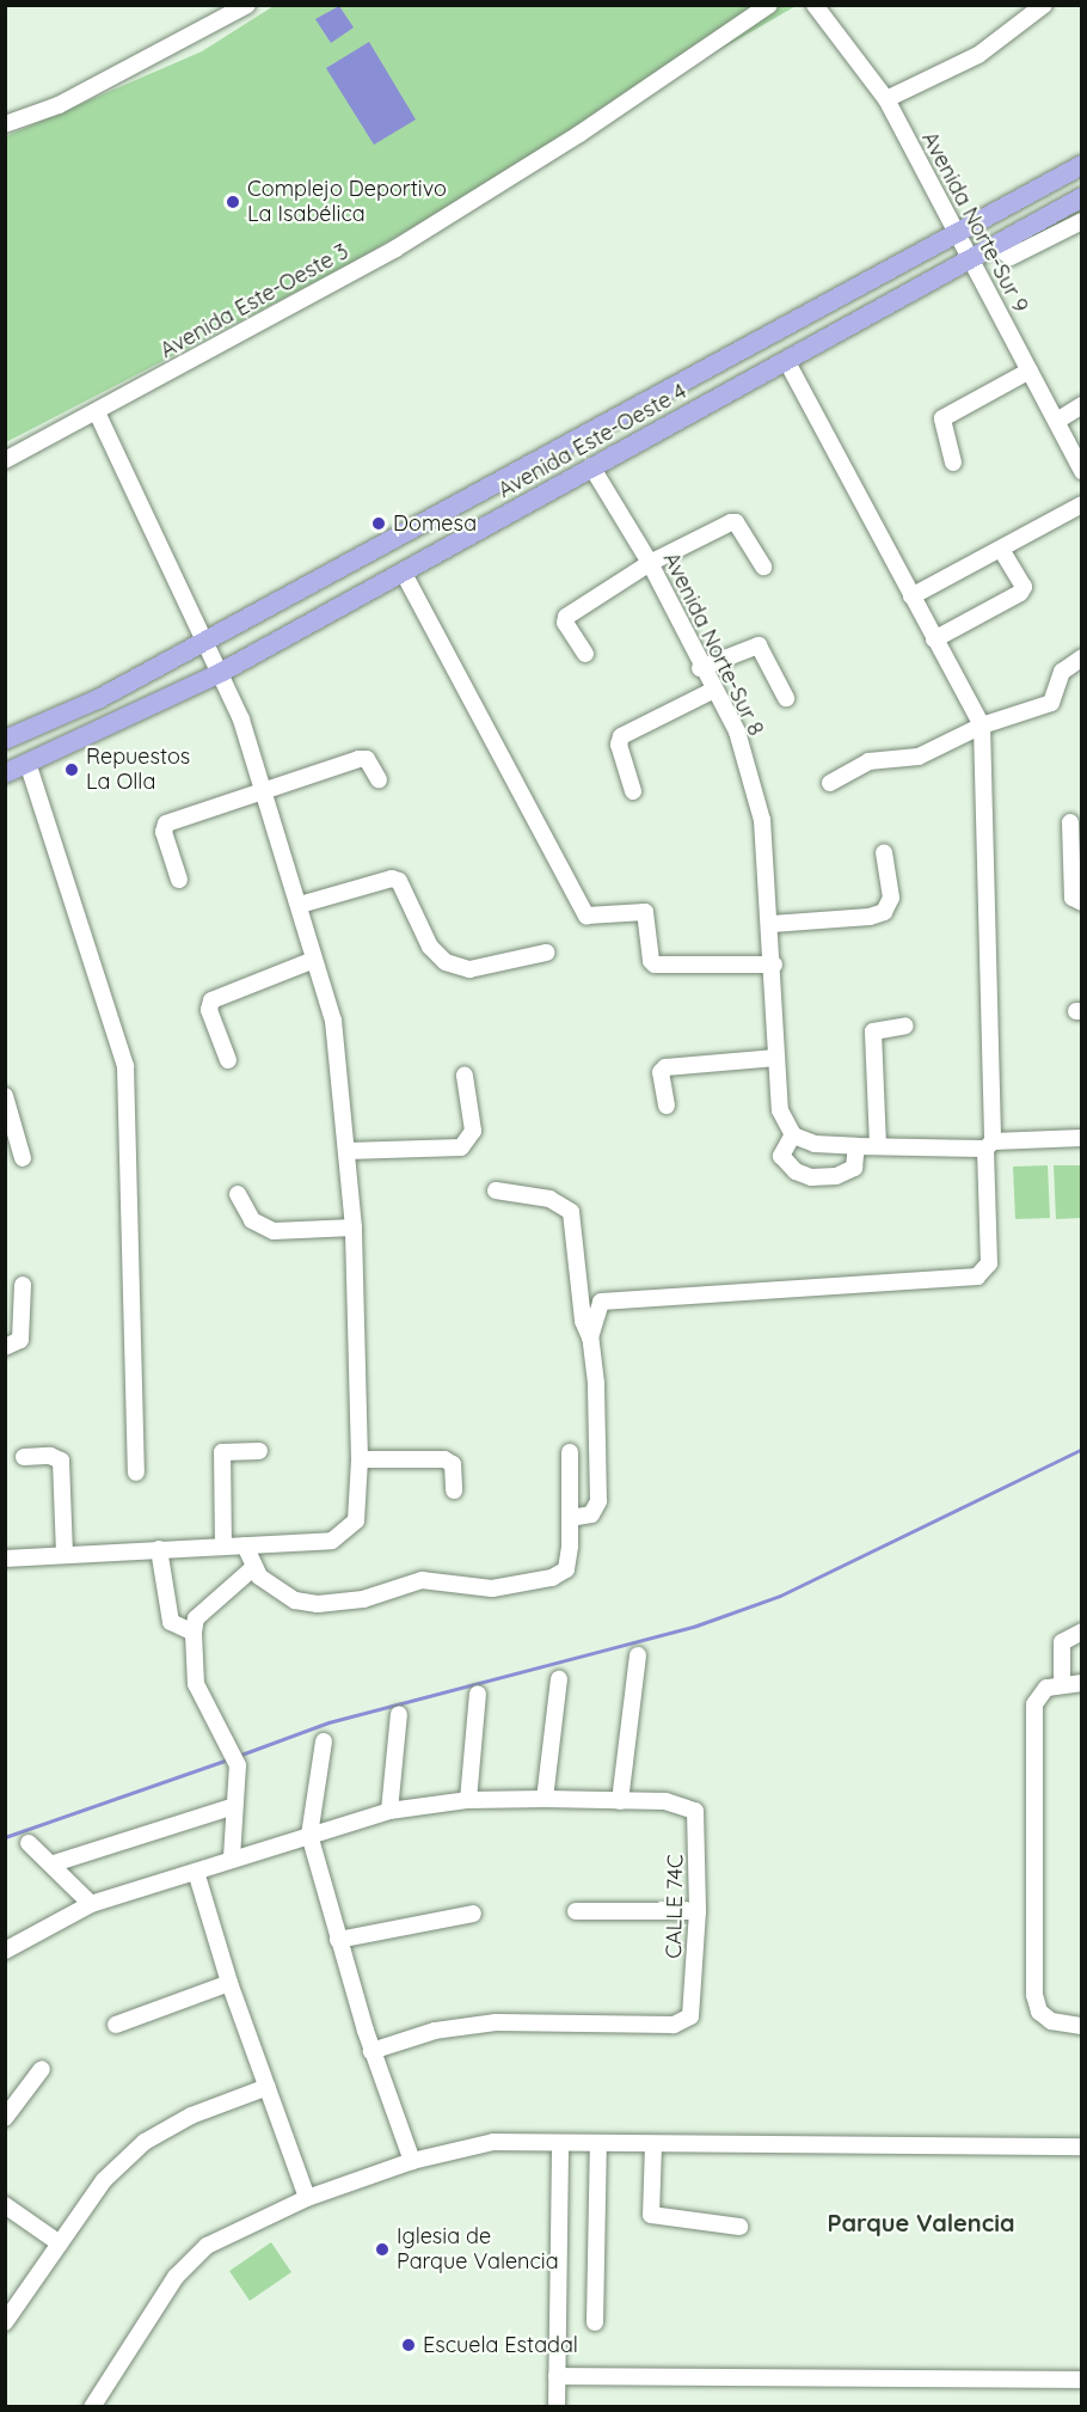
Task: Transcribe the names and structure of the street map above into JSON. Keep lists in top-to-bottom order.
{
  "streets": {
    "main road": ["Avenida Este-Oeste 4"],
    "street": [
      "Avenida Norte-Sur 9",
      "Avenida Este-Oeste 3",
      "Avenida Norte-Sur 8",
      "CALLE 74C"
    ]
  },
  "crossings": [
    ["Avenida Norte-Sur 9", "Avenida Este-Oeste 4"],
    ["Avenida Este-Oeste 4", "Avenida Norte-Sur 8"]
  ],
  "districts": ["Parque Valencia"],
  "places": [
    "Complejo Deportivo La Isabélica",
    "Domesa",
    "Repuestos La Olla",
    "Iglesia de Parque Valencia",
    "Escuela Estadal"
  ]
}
